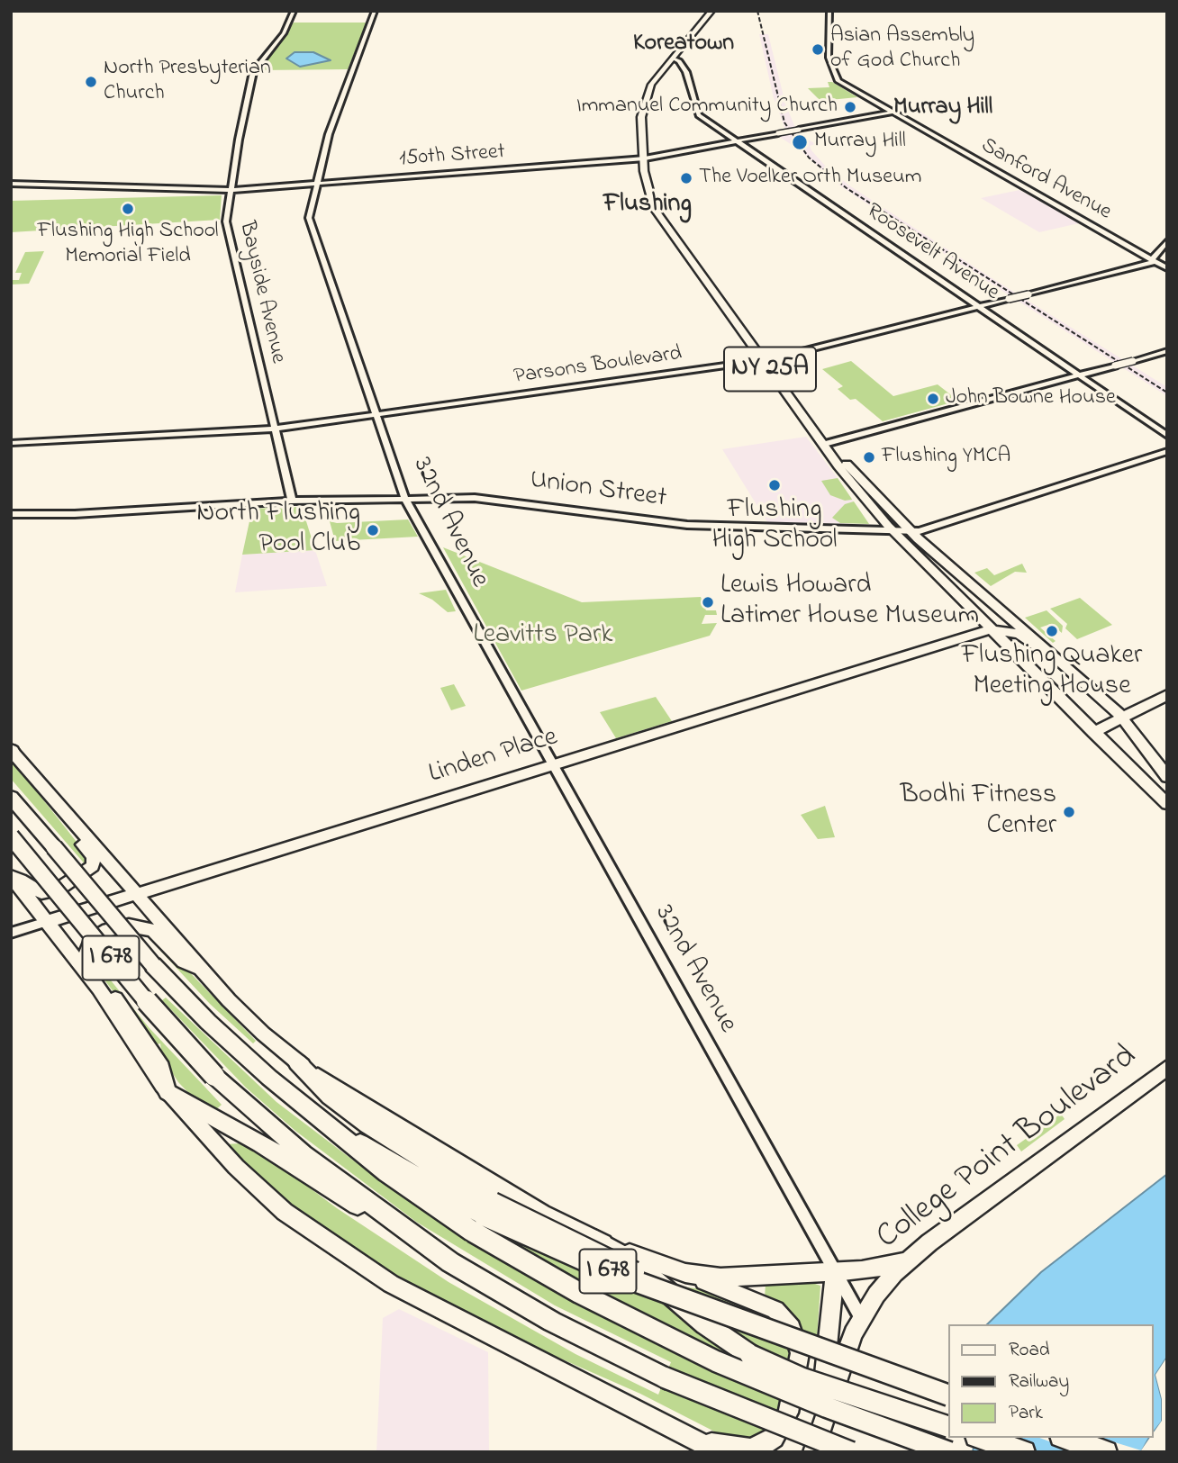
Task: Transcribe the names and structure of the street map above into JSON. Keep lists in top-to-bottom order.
{
  "streets": {
    "highway": ["I 678"],
    "main road": ["NY 25A", "Linden Place", "College Point Boulevard"],
    "street": [
      "150th Street",
      "Sanford Avenue",
      "Roosevelt Avenue",
      "Bayside Avenue",
      "Parsons Boulevard",
      "Union Street",
      "32nd Avenue"
    ]
  },
  "crossings": [
    ["150th Street", "Sanford Avenue"],
    ["150th Street", "Roosevelt Avenue"],
    ["150th Street", "Bayside Avenue"],
    ["150th Street", "NY 25A"],
    ["150th Street", "32nd Avenue"],
    ["Sanford Avenue", "Parsons Boulevard"],
    ["Roosevelt Avenue", "Parsons Boulevard"],
    ["Roosevelt Avenue", "NY 25A"],
    ["Bayside Avenue", "Parsons Boulevard"],
    ["Bayside Avenue", "Union Street"],
    ["Parsons Boulevard", "NY 25A"],
    ["Parsons Boulevard", "32nd Avenue"],
    ["NY 25A", "Union Street"],
    ["NY 25A", "Linden Place"],
    ["Union Street", "32nd Avenue"],
    ["32nd Avenue", "Linden Place"],
    ["32nd Avenue", "College Point Boulevard"]
  ],
  "districts": ["Koreatown", "Murray Hill", "Flushing"],
  "parks": ["Leavitts Park"],
  "places": [
    "Asian Assembly of God Church",
    "North Presbyterian Church",
    "Immanuel Community Church",
    "Murray Hill",
    "The Voelker Orth Museum",
    "Flushing High School Memorial Field",
    "John Bowne House",
    "Flushing YMCA",
    "Flushing High School",
    "North Flushing Pool Club",
    "Lewis Howard Latimer House Museum",
    "Flushing Quaker Meeting House",
    "Bodhi Fitness Center"
  ],
  "legend": ["Road", "Railway", "Park"]
}
